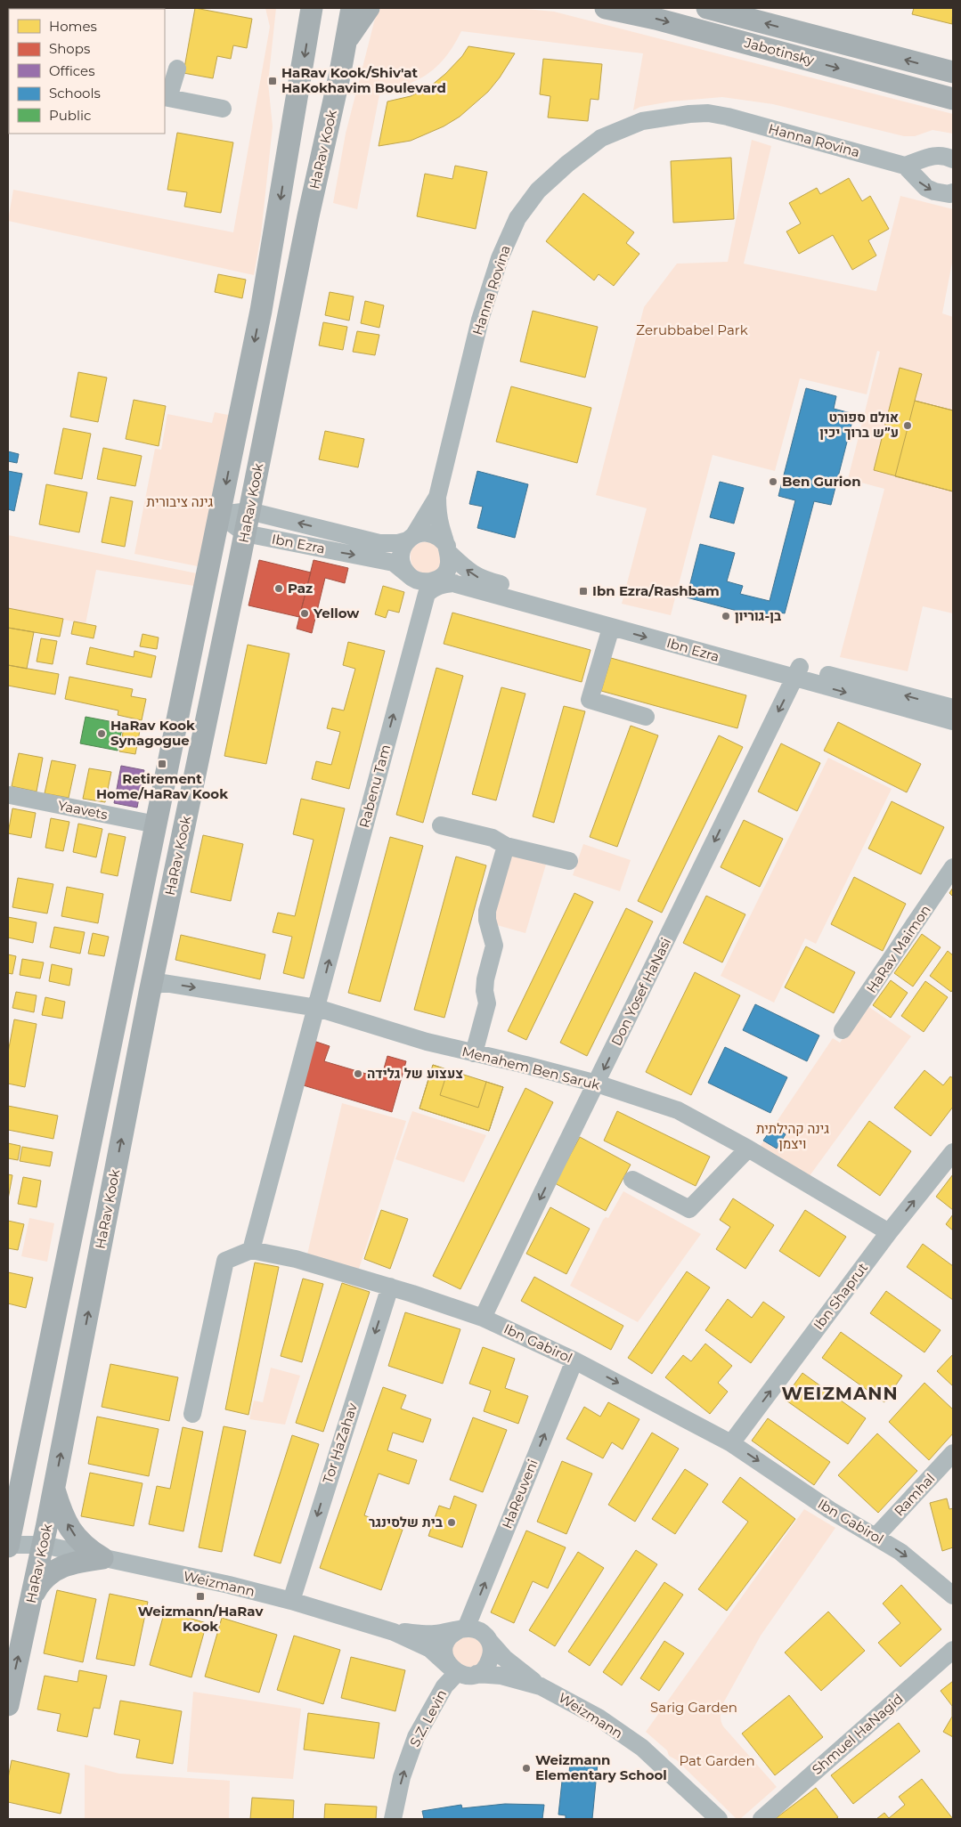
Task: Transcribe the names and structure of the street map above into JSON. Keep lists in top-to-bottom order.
{
  "streets": {
    "main road": ["Jabotinsky", "HaRav Kook"],
    "street": [
      "Hanna Rovina",
      "Ibn Ezra",
      "Rabenu Tam",
      "Yaavets",
      "HaRav Maimon",
      "Don Yosef HaNasi",
      "Menahem Ben Saruk",
      "Ibn Shaprut",
      "Ibn Gabirol",
      "Tor HaZahav",
      "HaReuveni",
      "Ramhal",
      "Weizmann",
      "S.Z. Levin",
      "Shmuel HaNagid"
    ]
  },
  "crossings": [
    ["Hanna Rovina", "Ibn Ezra"],
    ["HaRav Kook", "Ibn Ezra"],
    ["HaRav Kook", "Yaavets"],
    ["HaRav Kook", "Menahem Ben Saruk"],
    ["HaRav Kook", "Weizmann"],
    ["Ibn Ezra", "Rabenu Tam"],
    ["Ibn Ezra", "Don Yosef HaNasi"],
    ["Rabenu Tam", "Menahem Ben Saruk"],
    ["Rabenu Tam", "Ibn Gabirol"],
    ["Don Yosef HaNasi", "Menahem Ben Saruk"],
    ["Don Yosef HaNasi", "Ibn Gabirol"],
    ["Menahem Ben Saruk", "Ibn Shaprut"],
    ["Ibn Shaprut", "Ibn Gabirol"],
    ["Ibn Gabirol", "Tor HaZahav"],
    ["Ibn Gabirol", "HaReuveni"],
    ["Ibn Gabirol", "Ramhal"],
    ["Tor HaZahav", "Weizmann"],
    ["HaReuveni", "Weizmann"],
    ["HaReuveni", "S.Z. Levin"],
    ["Weizmann", "S.Z. Levin"]
  ],
  "one_way": [
    "Don Yosef HaNasi",
    "Ibn Shaprut",
    "Ibn Gabirol",
    "HaReuveni",
    "S.Z. Levin"
  ],
  "districts": ["WEIZMANN"],
  "parks": [
    "Zerubbabel Park",
    "גינה ציבורית",
    "גינה קהילתית ויצמן",
    "Sarig Garden",
    "Pat Garden"
  ],
  "places": {
    "transit": [
      "HaRav Kook/Shiv'at HaKokhavim Boulevard",
      "Ibn Ezra/Rashbam",
      "Retirement Home/HaRav Kook",
      "Weizmann/HaRav Kook"
    ],
    "other": [
      "אולם ספורט ע״ש ברוך יכין",
      "Ben Gurion",
      "Paz",
      "Yellow",
      "בן-גוריון",
      "HaRav Kook Synagogue",
      "צעצוע של גלידה",
      "בית שלסינגר",
      "Weizmann Elementary School"
    ]
  },
  "legend": [
    "Homes",
    "Shops",
    "Offices",
    "Schools",
    "Public"
  ]
}
